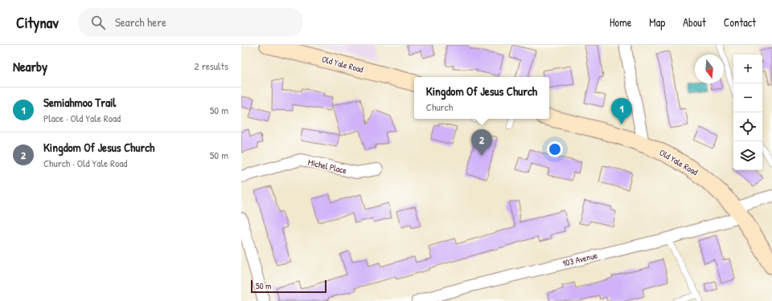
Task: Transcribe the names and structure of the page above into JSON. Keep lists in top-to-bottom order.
{
  "streets": {
    "main road": ["Old Yale Road"],
    "street": ["Michel Place", "103 Avenue"]
  },
  "crossings": [
    ["Old Yale Road", "103 Avenue"]
  ],
  "scale_bar": "50 m",
  "north": "bottom",
  "page": {
    "header": "Citynav",
    "search": "Search here",
    "nav": [
      "Home",
      "Map",
      "About",
      "Contact"
    ],
    "heading": ["Nearby", "2 results"],
    "map_buttons": ["+", "−"],
    "popup": ["Kingdom Of Jesus Church", "Church"],
    "list": [
      {
        "mark": "1",
        "name": "Semiahmoo Trail",
        "note": "Place · Old Yale Road",
        "value": "50 m"
      },
      {
        "mark": "2",
        "name": "Kingdom Of Jesus Church",
        "note": "Church · Old Yale Road",
        "value": "50 m"
      }
    ],
    "pins": ["1", "2"],
    "scale": "50 m"
  }
}
